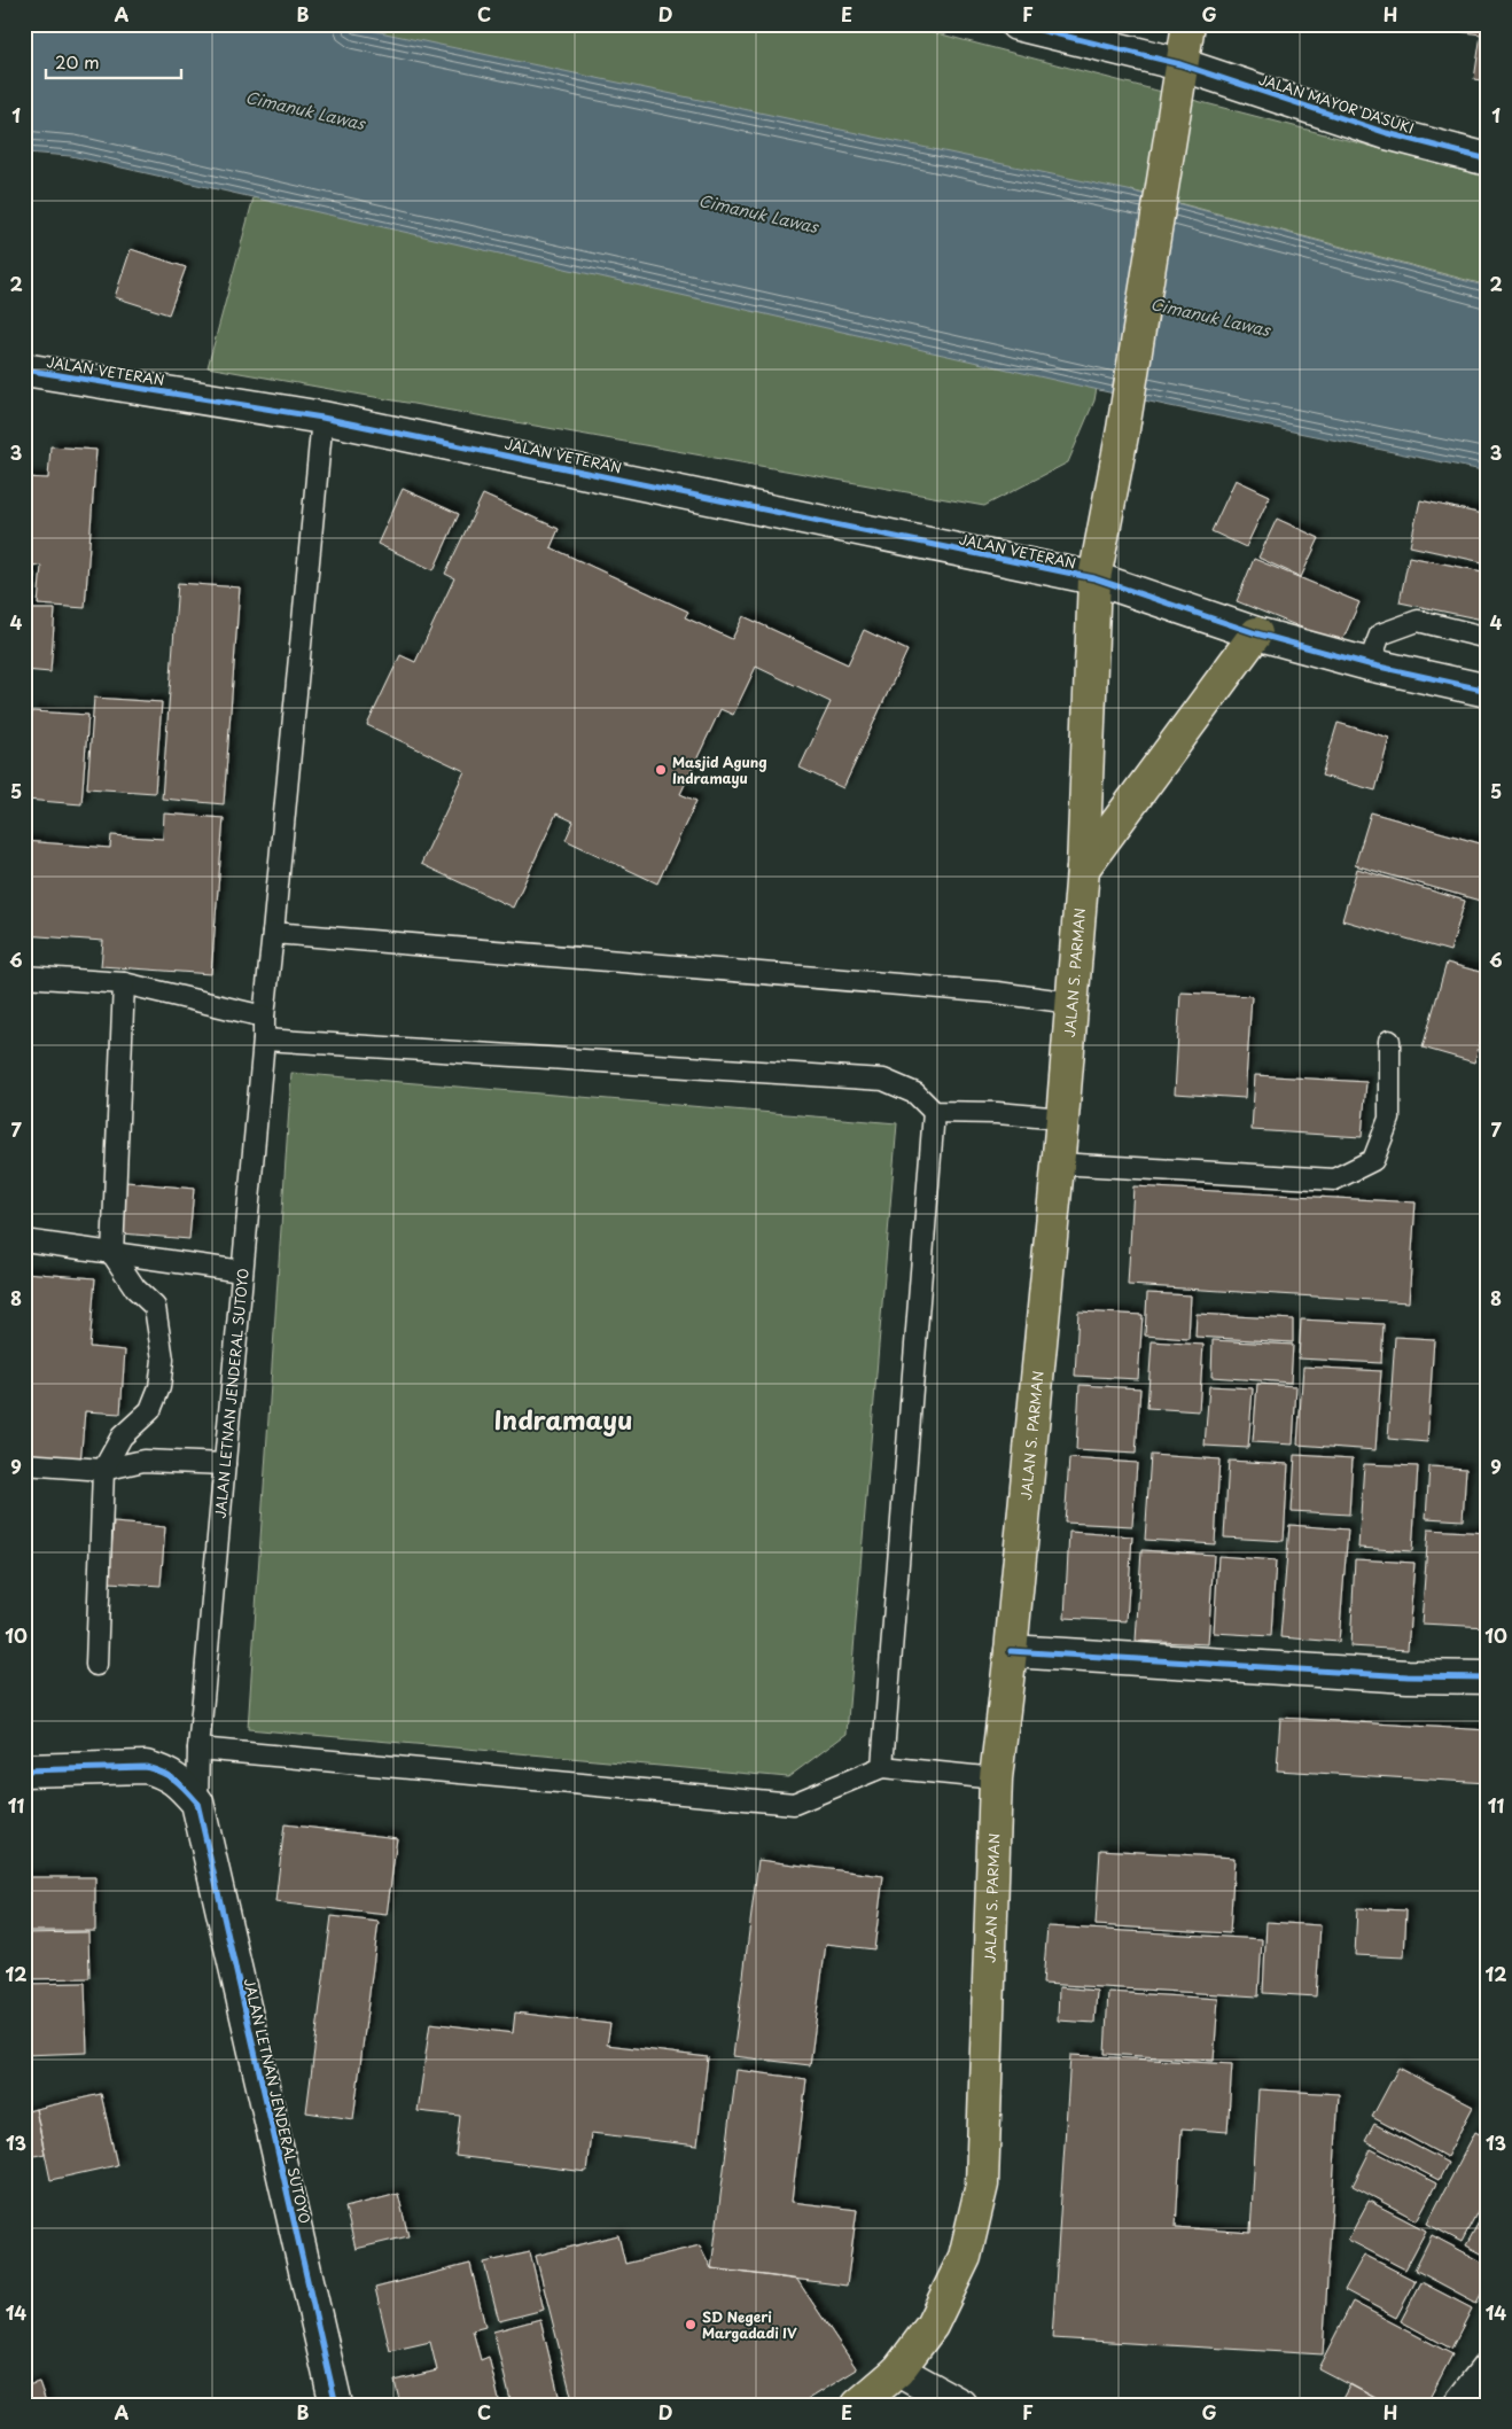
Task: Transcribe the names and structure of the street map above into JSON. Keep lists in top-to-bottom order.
{
  "streets": {
    "main road": ["JALAN S. PARMAN"],
    "street": ["JALAN MAYOR DASUKI", "JALAN VETERAN", "JALAN LETNAN JENDERAL SUTOYO"]
  },
  "crossings": [
    ["JALAN MAYOR DASUKI", "JALAN S. PARMAN"],
    ["JALAN VETERAN", "JALAN S. PARMAN"],
    ["JALAN VETERAN", "JALAN LETNAN JENDERAL SUTOYO"]
  ],
  "districts": ["Indramayu"],
  "water": ["Cimanuk Lawas"],
  "places": ["Masjid Agung Indramayu", "SD Negeri Margadadi IV"],
  "scale_bar": "20 m",
  "grid": {
    "columns": [
      "A",
      "B",
      "C",
      "D",
      "E",
      "F",
      "G",
      "H"
    ],
    "rows": [
      "1",
      "2",
      "3",
      "4",
      "5",
      "6",
      "7",
      "8",
      "9",
      "10",
      "11",
      "12",
      "13",
      "14"
    ]
  }
}
